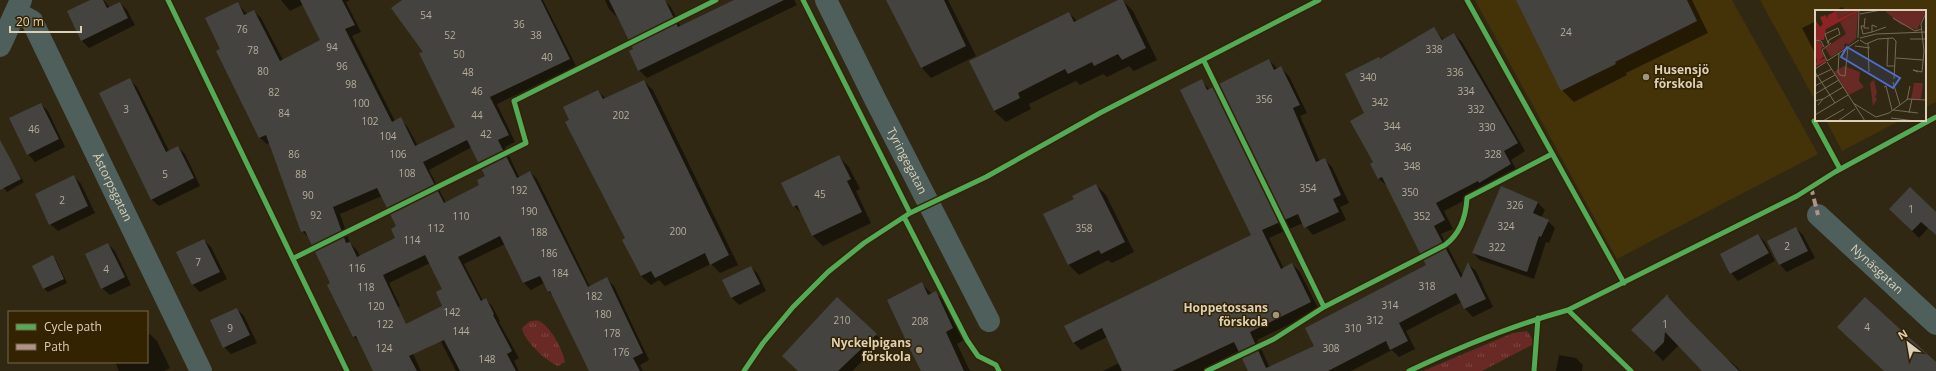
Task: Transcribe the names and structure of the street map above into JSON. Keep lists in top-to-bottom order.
{
  "streets": {
    "street": ["Tyringegatan", "Åstorpsgatan", "Nynäsgatan"]
  },
  "places": ["Husensjö förskola", "Hoppetossans förskola", "Nyckelpigans förskola"],
  "house_numbers": [
    "54",
    "36",
    "76",
    "24",
    "52",
    "38",
    "94",
    "338",
    "78",
    "50",
    "40",
    "96",
    "80",
    "48",
    "336",
    "340",
    "98",
    "46",
    "334",
    "82",
    "356",
    "342",
    "100",
    "3",
    "332",
    "84",
    "44",
    "202",
    "102",
    "344",
    "330",
    "46",
    "42",
    "104",
    "346",
    "86",
    "106",
    "328",
    "348",
    "108",
    "5",
    "88",
    "354",
    "192",
    "350",
    "45",
    "90",
    "2",
    "326",
    "1",
    "190",
    "92",
    "110",
    "352",
    "324",
    "112",
    "358",
    "200",
    "188",
    "114",
    "2",
    "322",
    "186",
    "7",
    "116",
    "4",
    "184",
    "318",
    "118",
    "182",
    "314",
    "120",
    "142",
    "180",
    "210",
    "312",
    "208",
    "122",
    "1",
    "4",
    "9",
    "310",
    "144",
    "178",
    "124",
    "308",
    "176",
    "148"
  ],
  "legend": ["Cycle path", "Path"],
  "scale_bar": "20 m",
  "north": "top left"
}
